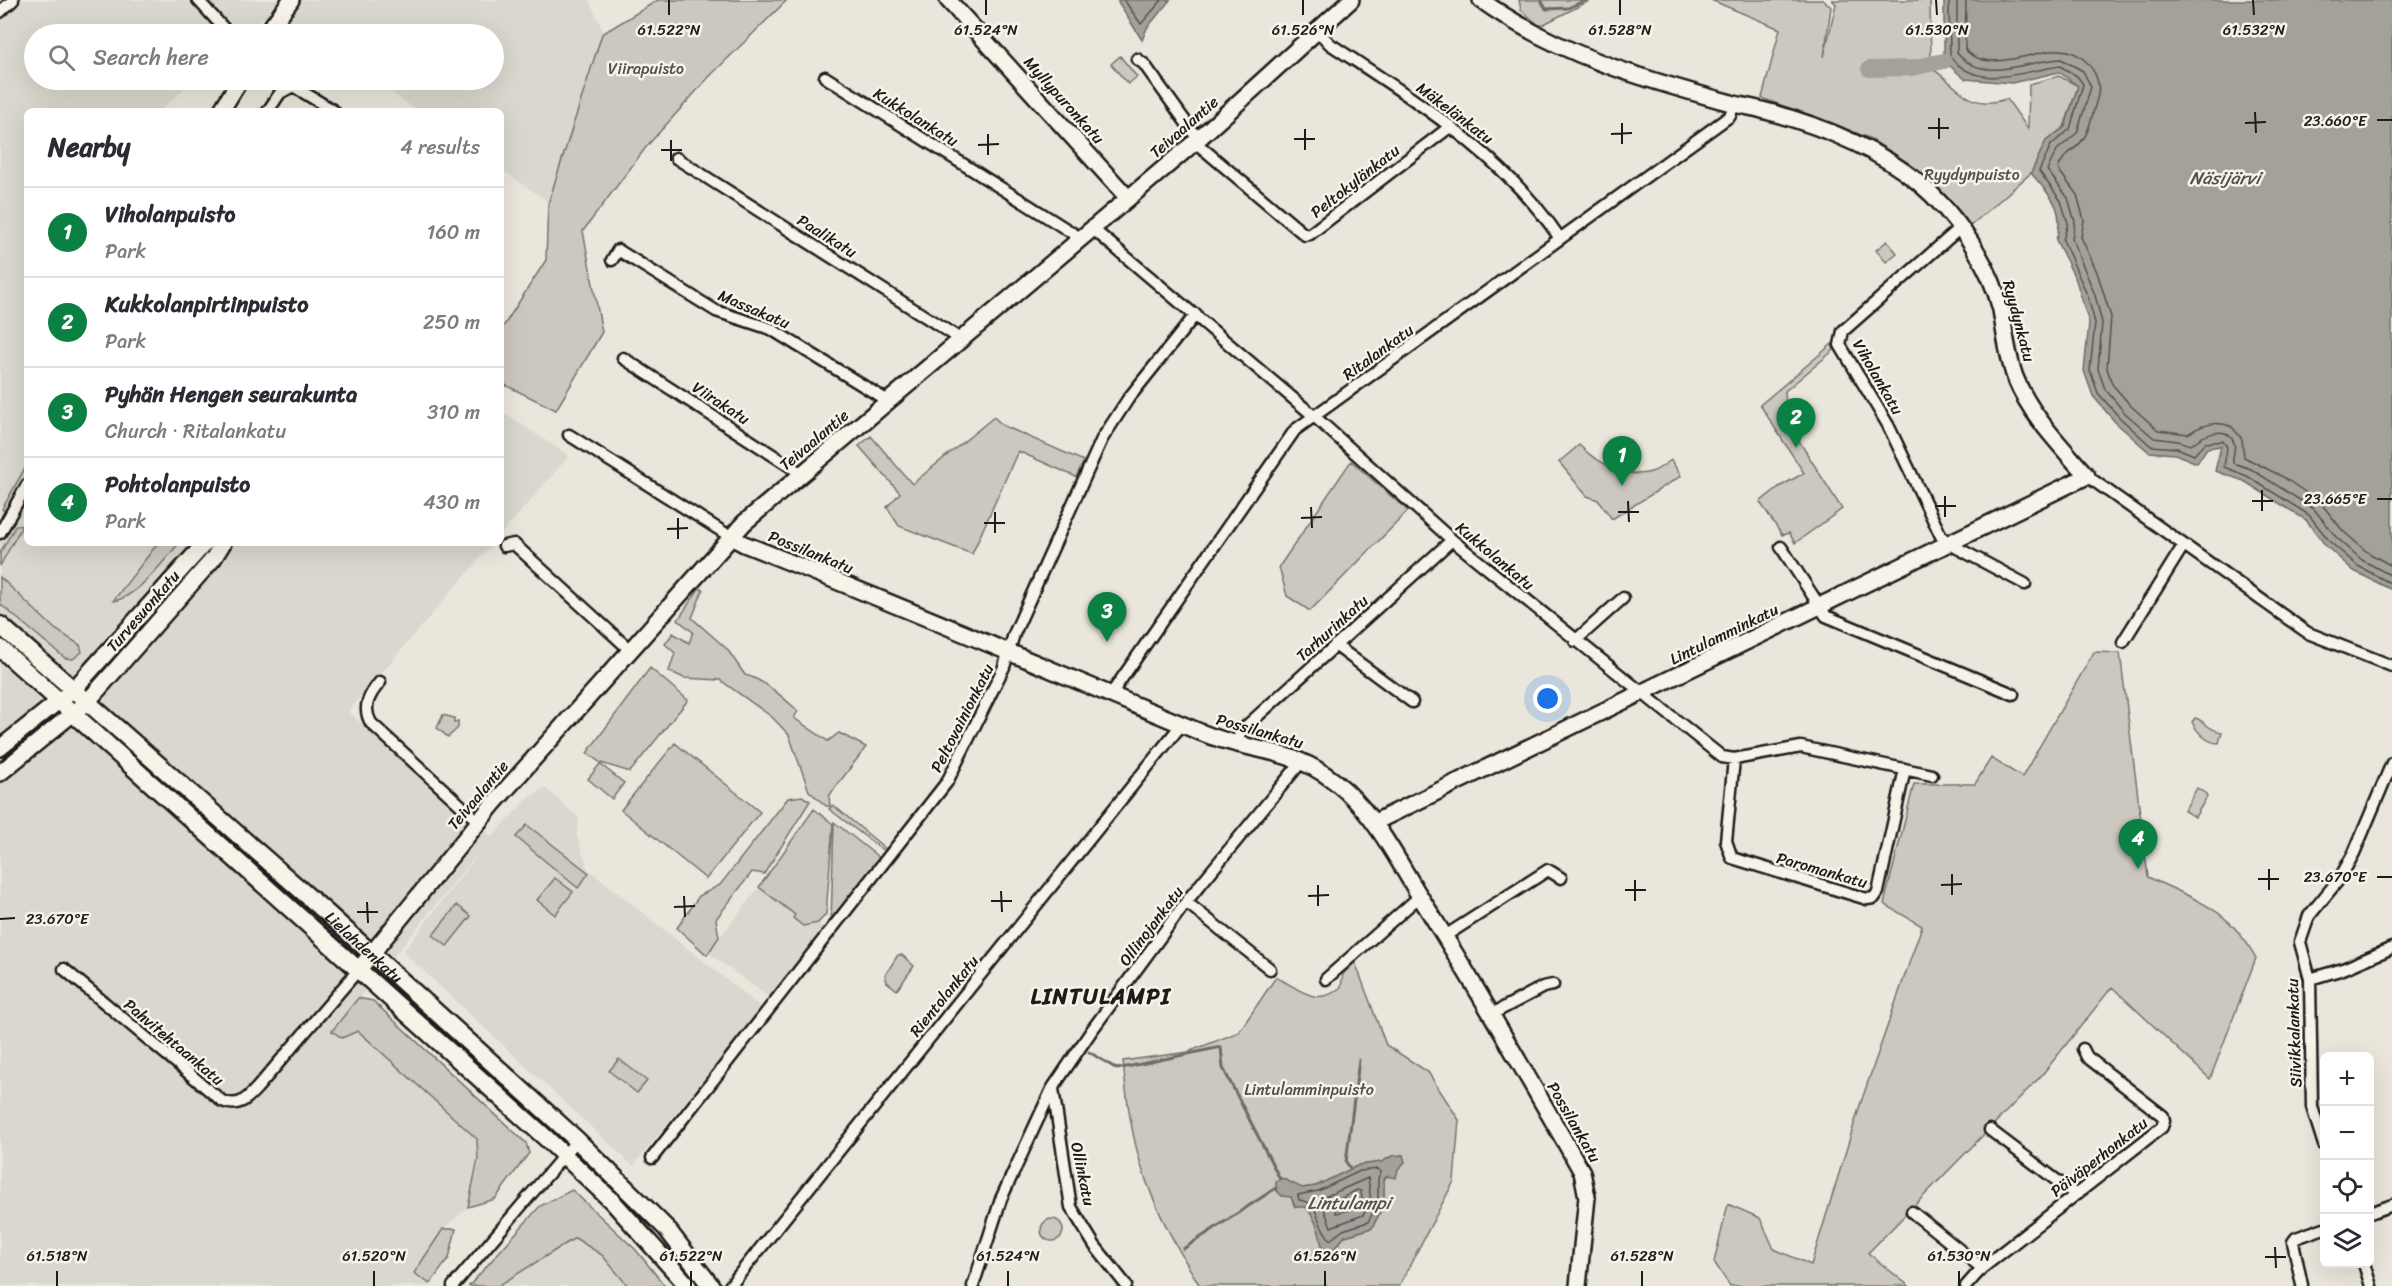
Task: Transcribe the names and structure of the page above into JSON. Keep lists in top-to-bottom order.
{
  "streets": {
    "main road": ["Lielahdenkatu"],
    "street": [
      "Myllypuronkatu",
      "Mäkelänkatu",
      "Kukkolankatu",
      "Teivaalantie",
      "Peltokylänkatu",
      "Paalikatu",
      "Massakatu",
      "Ryydynkatu",
      "Ritalankatu",
      "Viholankatu",
      "Viirakatu",
      "Possilankatu",
      "Turvesuonkatu",
      "Tarhurinkatu",
      "Lintulamminkatu",
      "Peltovainionkatu",
      "Paromankatu",
      "Ollinojankatu",
      "Rientolankatu",
      "Siivikkalankatu",
      "Pahvitehtaankatu",
      "Päiväperhonkatu",
      "Ollinkatu"
    ]
  },
  "crossings": [
    ["Myllypuronkatu", "Teivaalantie"],
    ["Mäkelänkatu", "Teivaalantie"],
    ["Mäkelänkatu", "Peltokylänkatu"],
    ["Mäkelänkatu", "Ritalankatu"],
    ["Kukkolankatu", "Teivaalantie"],
    ["Kukkolankatu", "Ritalankatu"],
    ["Kukkolankatu", "Tarhurinkatu"],
    ["Kukkolankatu", "Lintulamminkatu"],
    ["Kukkolankatu", "Peltovainionkatu"],
    ["Kukkolankatu", "Paromankatu"],
    ["Teivaalantie", "Peltokylänkatu"],
    ["Teivaalantie", "Paalikatu"],
    ["Teivaalantie", "Massakatu"],
    ["Teivaalantie", "Viirakatu"],
    ["Teivaalantie", "Possilankatu"],
    ["Teivaalantie", "Lielahdenkatu"],
    ["Teivaalantie", "Pahvitehtaankatu"],
    ["Ryydynkatu", "Ritalankatu"],
    ["Ryydynkatu", "Viholankatu"],
    ["Ryydynkatu", "Lintulamminkatu"],
    ["Ritalankatu", "Possilankatu"],
    ["Viholankatu", "Lintulamminkatu"],
    ["Possilankatu", "Tarhurinkatu"],
    ["Possilankatu", "Lintulamminkatu"],
    ["Possilankatu", "Peltovainionkatu"],
    ["Possilankatu", "Ollinojankatu"],
    ["Possilankatu", "Rientolankatu"],
    ["Turvesuonkatu", "Lielahdenkatu"],
    ["Ollinojankatu", "Ollinkatu"],
    ["Lielahdenkatu", "Pahvitehtaankatu"]
  ],
  "districts": ["LINTULAMPI"],
  "water": ["Näsijärvi", "Lintulampi"],
  "parks": ["Viirapuisto", "Ryydynpuisto", "Lintulamminpuisto"],
  "page": {
    "search": "Search here",
    "heading": ["Nearby", "4 results"],
    "list": [
      {
        "mark": "1",
        "name": "Viholanpuisto",
        "note": "Park",
        "value": "160 m"
      },
      {
        "mark": "2",
        "name": "Kukkolanpirtinpuisto",
        "note": "Park",
        "value": "250 m"
      },
      {
        "mark": "3",
        "name": "Pyhän Hengen seurakunta",
        "note": "Church · Ritalankatu",
        "value": "310 m"
      },
      {
        "mark": "4",
        "name": "Pohtolanpuisto",
        "note": "Park",
        "value": "430 m"
      }
    ],
    "pins": [
      "2",
      "1",
      "3",
      "4"
    ],
    "map_buttons": ["+", "−"]
  },
  "coordinates": [
    "61.522°N",
    "61.524°N",
    "61.526°N",
    "61.528°N",
    "61.530°N",
    "61.532°N",
    "23.660°E",
    "23.665°E",
    "23.670°E",
    "61.518°N",
    "61.520°N"
  ]
}
